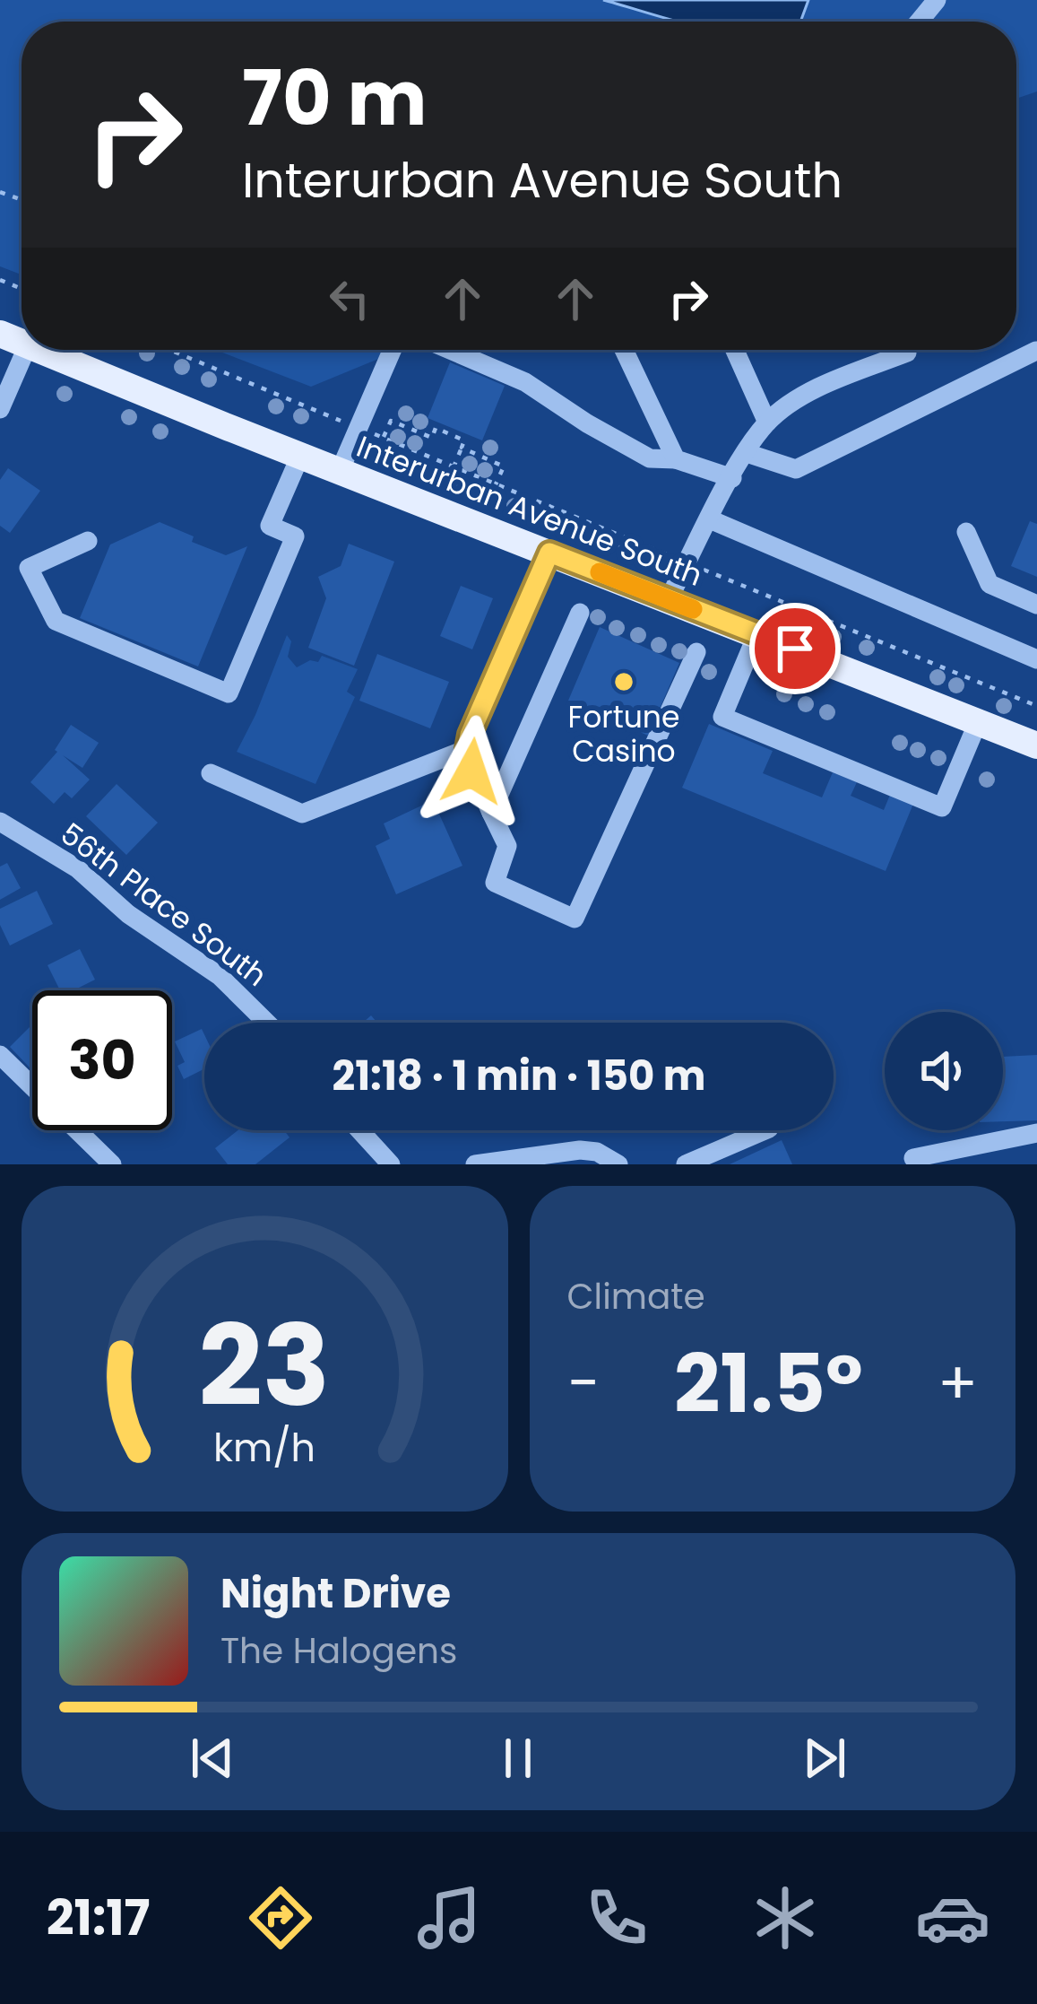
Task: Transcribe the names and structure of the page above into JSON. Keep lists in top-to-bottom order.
{
  "streets": {
    "main road": ["Interurban Avenue South"],
    "street": ["56th Place South"]
  },
  "places": ["Fortune Casino"],
  "page": {
    "turn": ["70 m", "Interurban Avenue South"],
    "limit": "30",
    "trip": "21:18 · 1 min · 150 m",
    "tile": "Climate",
    "heat": ["−", "21.5°", "+"],
    "song": ["Night Drive", "The Halogens"],
    "tabs": "21:17",
    "gauge": ["23", "km/h"]
  }
}
